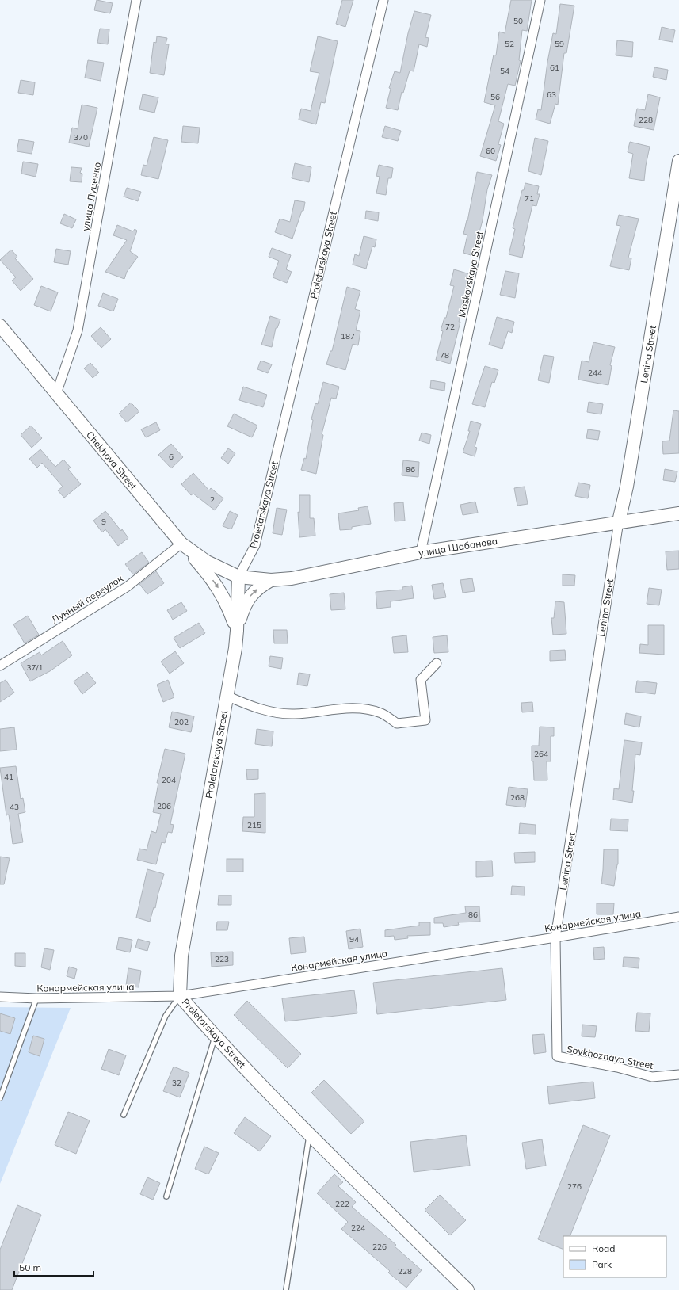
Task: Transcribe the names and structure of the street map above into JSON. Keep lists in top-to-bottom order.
{
  "streets": {
    "street": [
      "улица Луценко",
      "Proletarskaya Street",
      "Moskovskaya Street",
      "Lenina Street",
      "Chekhova Street",
      "улица Шабанова",
      "Лунный переулок",
      "Конармейская улица",
      "Sovkhoznaya Street"
    ]
  },
  "crossings": [
    ["улица Луценко", "Chekhova Street"],
    ["Proletarskaya Street", "Chekhova Street"],
    ["Proletarskaya Street", "улица Шабанова"],
    ["Proletarskaya Street", "Конармейская улица"],
    ["Moskovskaya Street", "улица Шабанова"],
    ["Lenina Street", "улица Шабанова"],
    ["Lenina Street", "Конармейская улица"],
    ["Lenina Street", "Sovkhoznaya Street"],
    ["Chekhova Street", "улица Шабанова"],
    ["Chekhova Street", "Лунный переулок"]
  ],
  "house_numbers": [
    "50",
    "52",
    "59",
    "61",
    "54",
    "63",
    "56",
    "228",
    "370",
    "60",
    "71",
    "72",
    "187",
    "78",
    "244",
    "6",
    "86",
    "2",
    "9",
    "37/1",
    "202",
    "264",
    "41",
    "204",
    "268",
    "206",
    "43",
    "215",
    "86",
    "94",
    "223",
    "32",
    "276",
    "222",
    "224",
    "226",
    "228"
  ],
  "legend": ["Road", "Park"],
  "scale_bar": "50 m"
}
